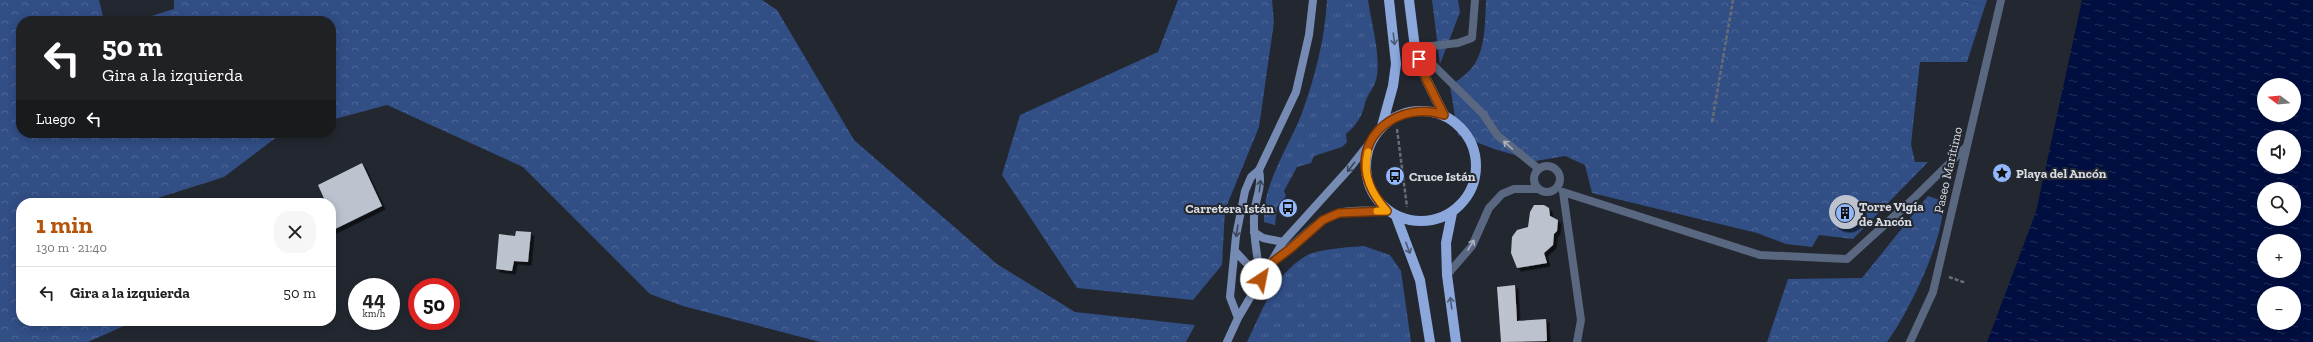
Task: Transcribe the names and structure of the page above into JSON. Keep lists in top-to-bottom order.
{
  "streets": {
    "street": ["Paseo Marítimo"]
  },
  "places": {
    "place": ["Playa del Ancón"],
    "bus stop": ["Cruce Istán", "Carretera Istán"],
    "building": ["Torre Vigía de Ancón"]
  },
  "north": "left",
  "page": {
    "turn": ["50 m", "Gira a la izquierda"],
    "map_buttons": ["+", "−"],
    "then": "Luego",
    "heading": ["1 min", "130 m · 21:40"],
    "list": [
      {
        "name": "Gira a la izquierda",
        "value": "50 m"
      }
    ],
    "speed": "44 km/h",
    "limit": "50"
  }
}
